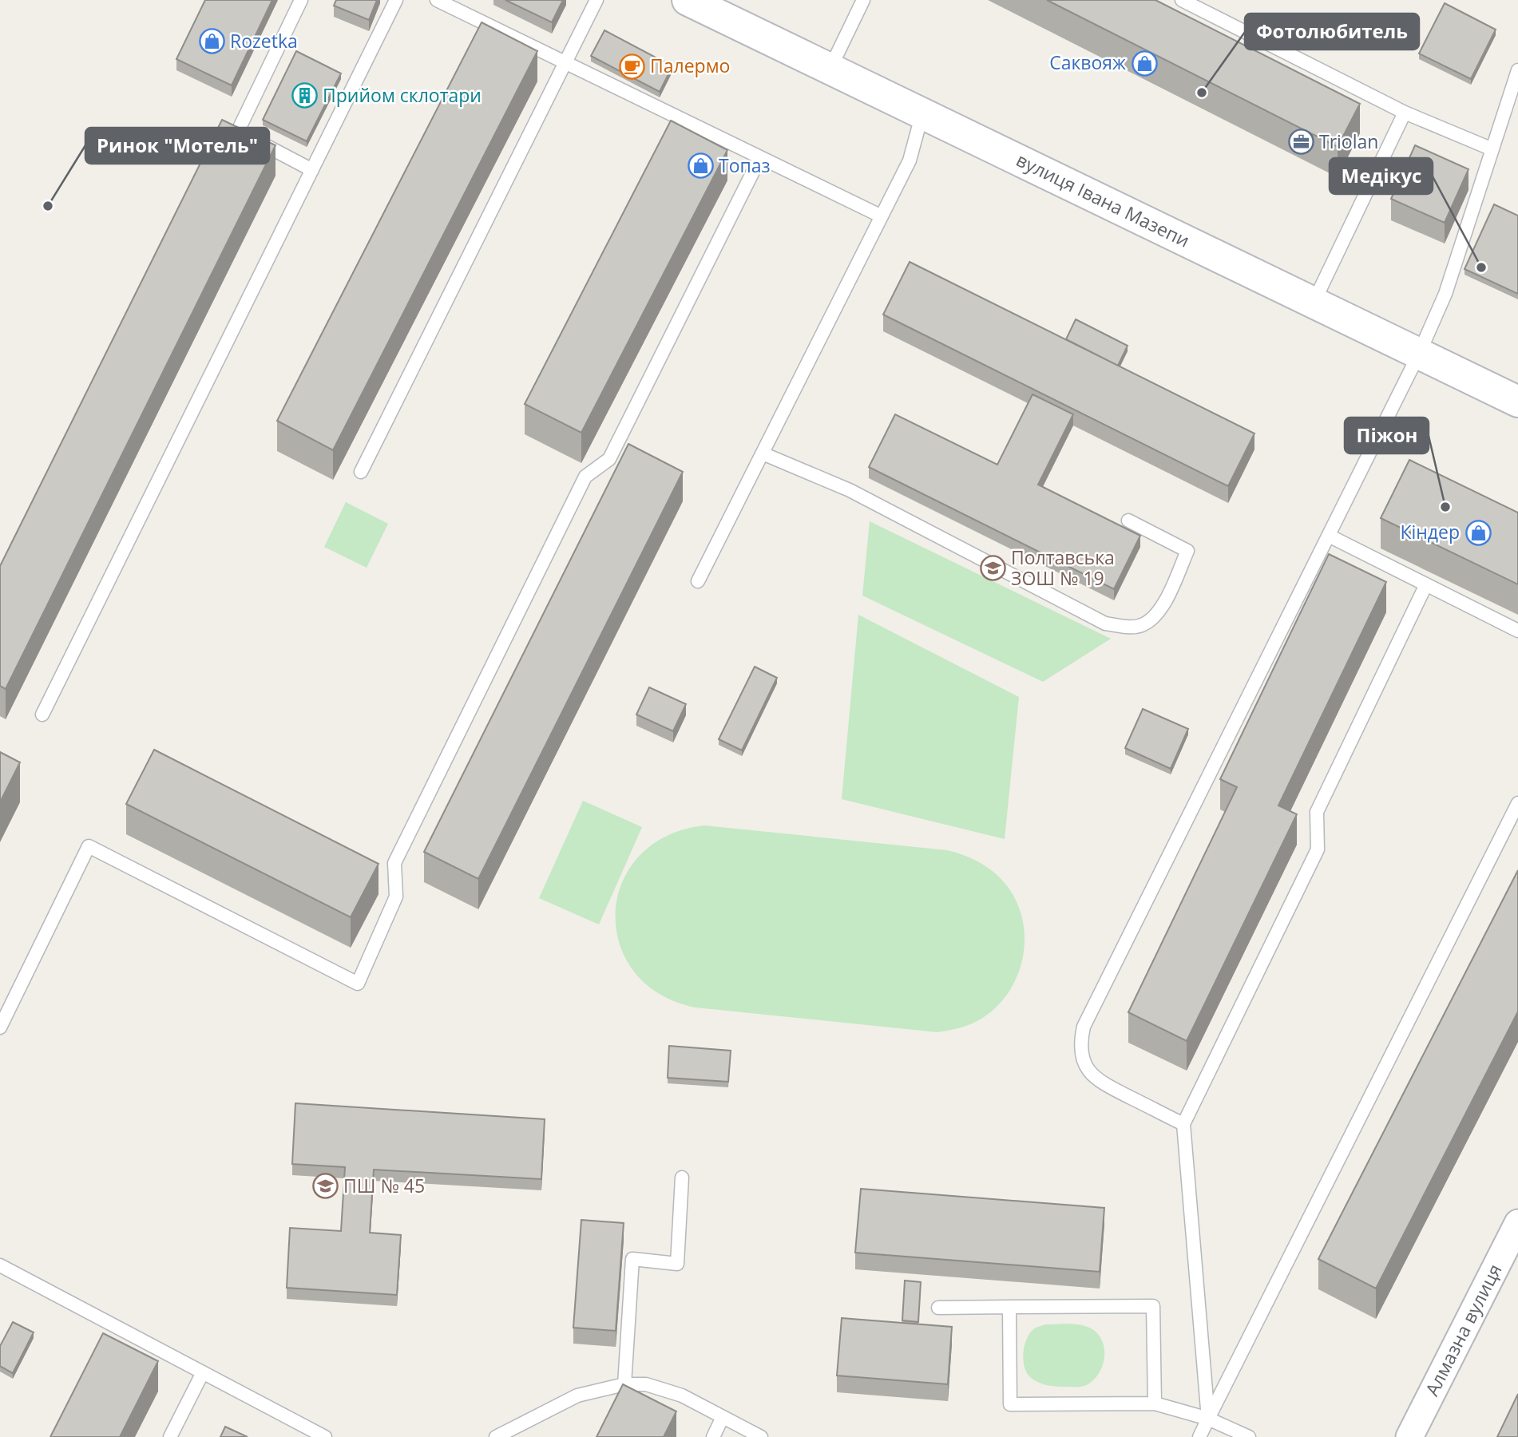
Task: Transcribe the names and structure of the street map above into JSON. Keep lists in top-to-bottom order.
{
  "streets": {
    "main road": ["вулиця Івана Мазепи"],
    "street": ["Алмазна вулиця"]
  },
  "places": {
    "shop": [
      "Rozetka",
      "Саквояж",
      "Топаз",
      "Кіндер"
    ],
    "cafe": ["Палермо"],
    "other": [
      "Фотолюбитель",
      "Ринок \"Мотель\"",
      "Медікус",
      "Піжон"
    ],
    "building": ["Прийом склотари"],
    "office": ["Triolan"],
    "school or university": ["Полтавська ЗОШ № 19", "ПШ № 45"]
  }
}
